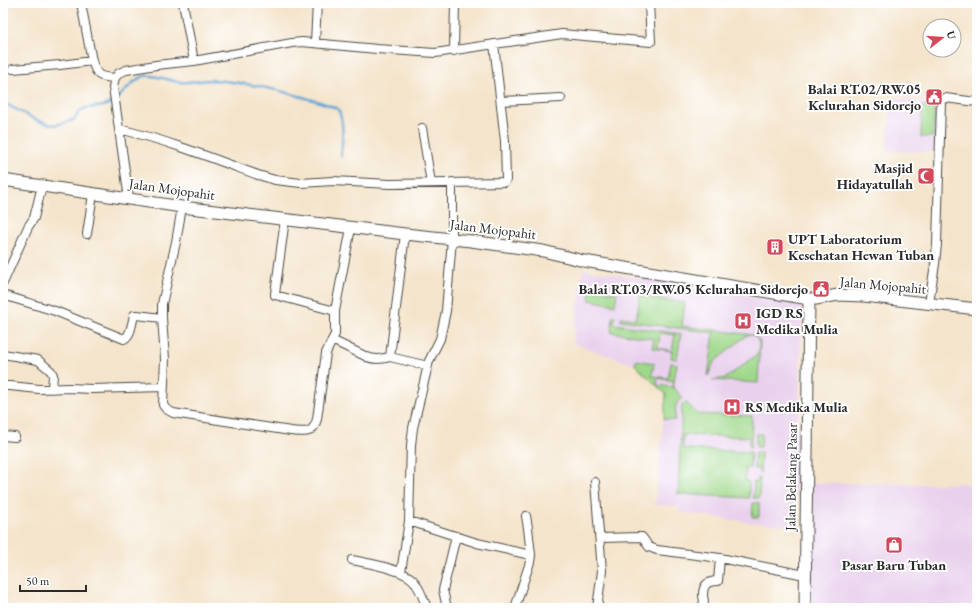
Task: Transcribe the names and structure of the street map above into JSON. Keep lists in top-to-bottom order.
{
  "streets": {
    "street": ["Jalan Mojopahit", "Jalan Belakang Pasar"]
  },
  "crossings": [
    ["Jalan Mojopahit", "Jalan Belakang Pasar"]
  ],
  "places": {
    "public building": ["Balai RT.02/RW.05 Kelurahan Sidorejo", "Balai RT.03/RW.05 Kelurahan Sidorejo"],
    "mosque": ["Masjid Hidayatullah"],
    "building": ["UPT Laboratorium Kesehatan Hewan Tuban"],
    "hospital": ["IGD RS Medika Mulia", "RS Medika Mulia"],
    "shop": ["Pasar Baru Tuban"]
  },
  "scale_bar": "50 m",
  "north": "right"
}
